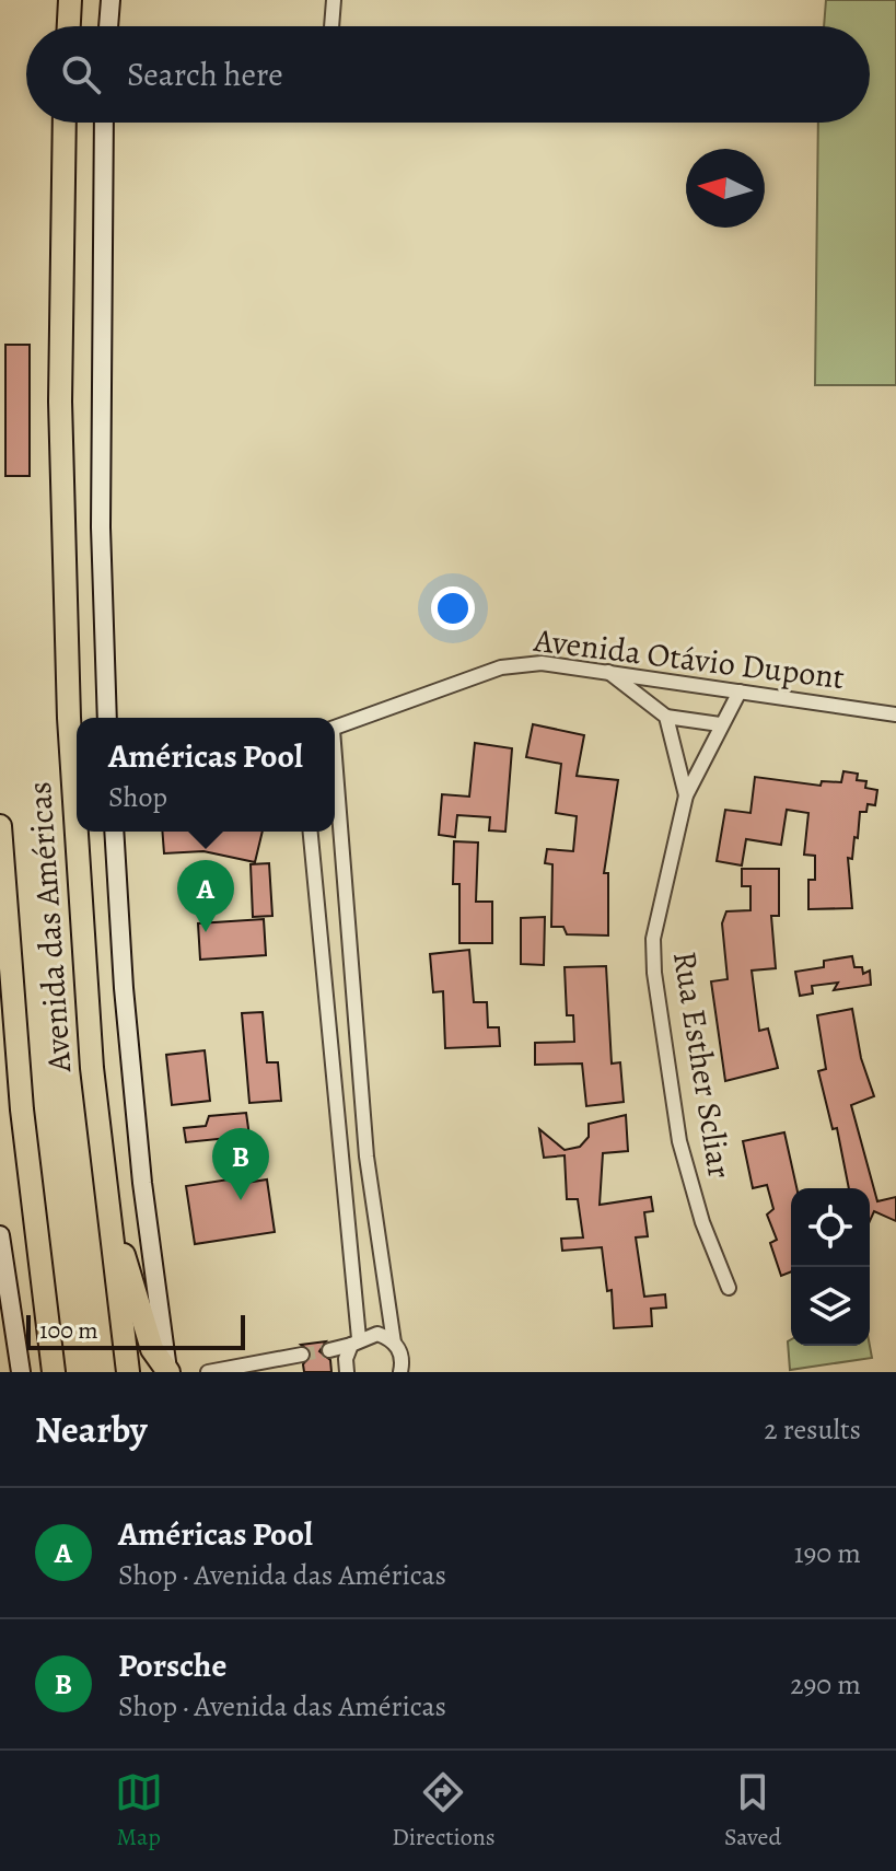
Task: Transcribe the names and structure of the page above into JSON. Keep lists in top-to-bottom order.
{
  "streets": {
    "highway": ["Avenida das Américas"],
    "street": ["Avenida Otávio Dupont", "Rua Esther Scliar"]
  },
  "crossings": [
    ["Avenida Otávio Dupont", "Rua Esther Scliar"]
  ],
  "scale_bar": "100 m",
  "north": "left",
  "page": {
    "search": "Search here",
    "popup": ["Américas Pool", "Shop"],
    "pins": ["A", "B"],
    "scale": "100 m",
    "heading": ["Nearby", "2 results"],
    "list": [
      {
        "mark": "A",
        "name": "Américas Pool",
        "note": "Shop · Avenida das Américas",
        "value": "190 m"
      },
      {
        "mark": "B",
        "name": "Porsche",
        "note": "Shop · Avenida das Américas",
        "value": "290 m"
      }
    ],
    "nav": ["Map", "Directions", "Saved"]
  }
}
